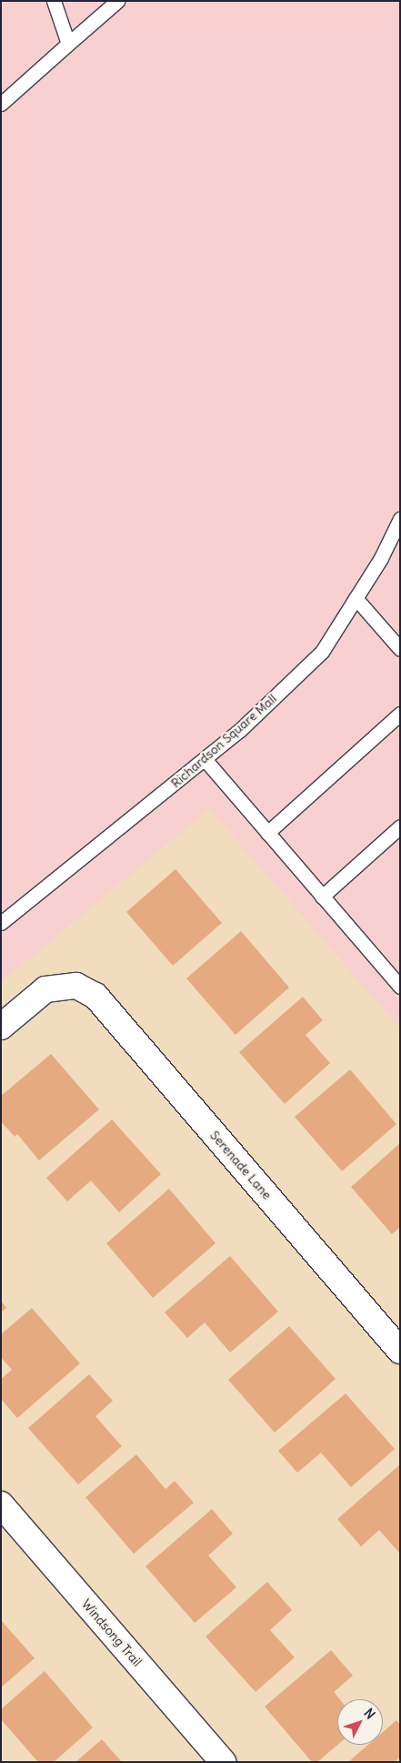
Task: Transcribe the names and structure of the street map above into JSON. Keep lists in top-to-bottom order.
{
  "streets": {
    "street": ["Serenade Lane", "Windsong Trail"],
    "lane": ["Richardson Square Mall"]
  },
  "north": "top right"
}
